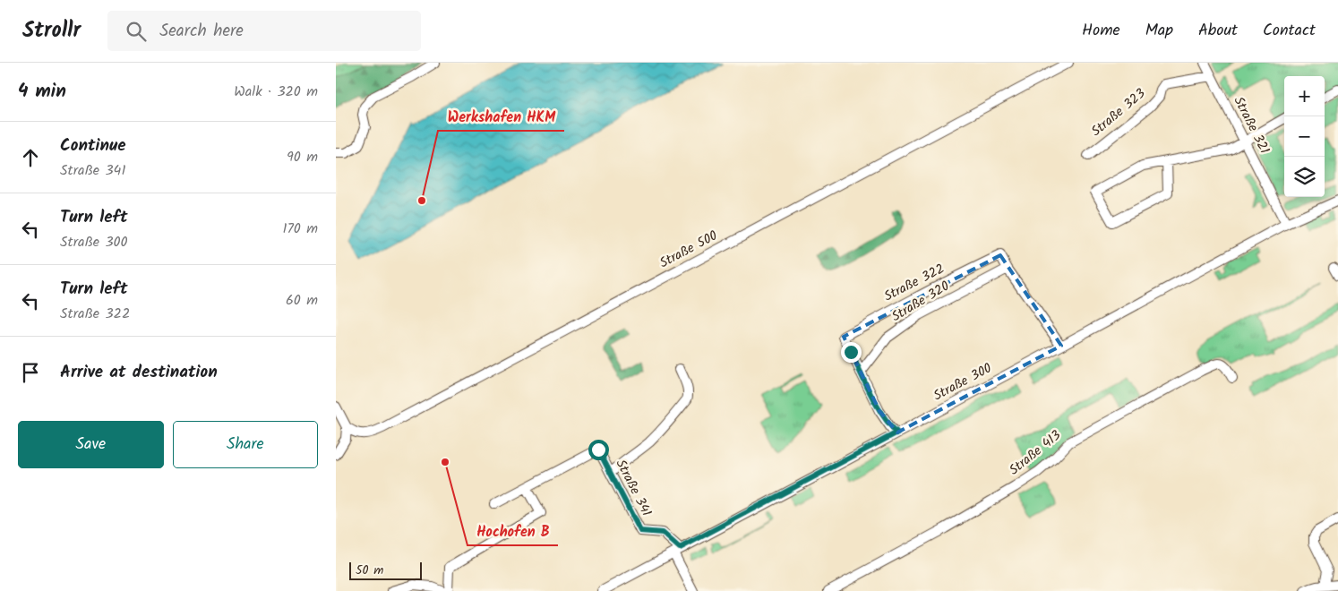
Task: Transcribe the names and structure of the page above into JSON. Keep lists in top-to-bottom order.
{
  "streets": {
    "street": [
      "Straße 323",
      "Straße 321",
      "Straße 500",
      "Straße 322",
      "Straße 320",
      "Straße 300",
      "Straße 413",
      "Straße 341"
    ]
  },
  "crossings": [
    ["Straße 323", "Straße 321"],
    ["Straße 321", "Straße 300"],
    ["Straße 322", "Straße 320"],
    ["Straße 322", "Straße 300"],
    ["Straße 300", "Straße 341"]
  ],
  "places": ["Werkshafen HKM", "Hochofen B"],
  "scale_bar": "50 m",
  "page": {
    "header": "Strollr",
    "search": "Search here",
    "nav": [
      "Home",
      "Map",
      "About",
      "Contact"
    ],
    "heading": ["4 min", "Walk · 320 m"],
    "map_buttons": ["+", "−"],
    "list": [
      ["Continue", "Straße 341", "90 m"],
      ["Turn left", "Straße 300", "170 m"],
      ["Turn left", "Straße 322", "60 m"],
      "Arrive at destination"
    ],
    "buttons": ["Save", "Share"],
    "scale": "50 m"
  }
}
